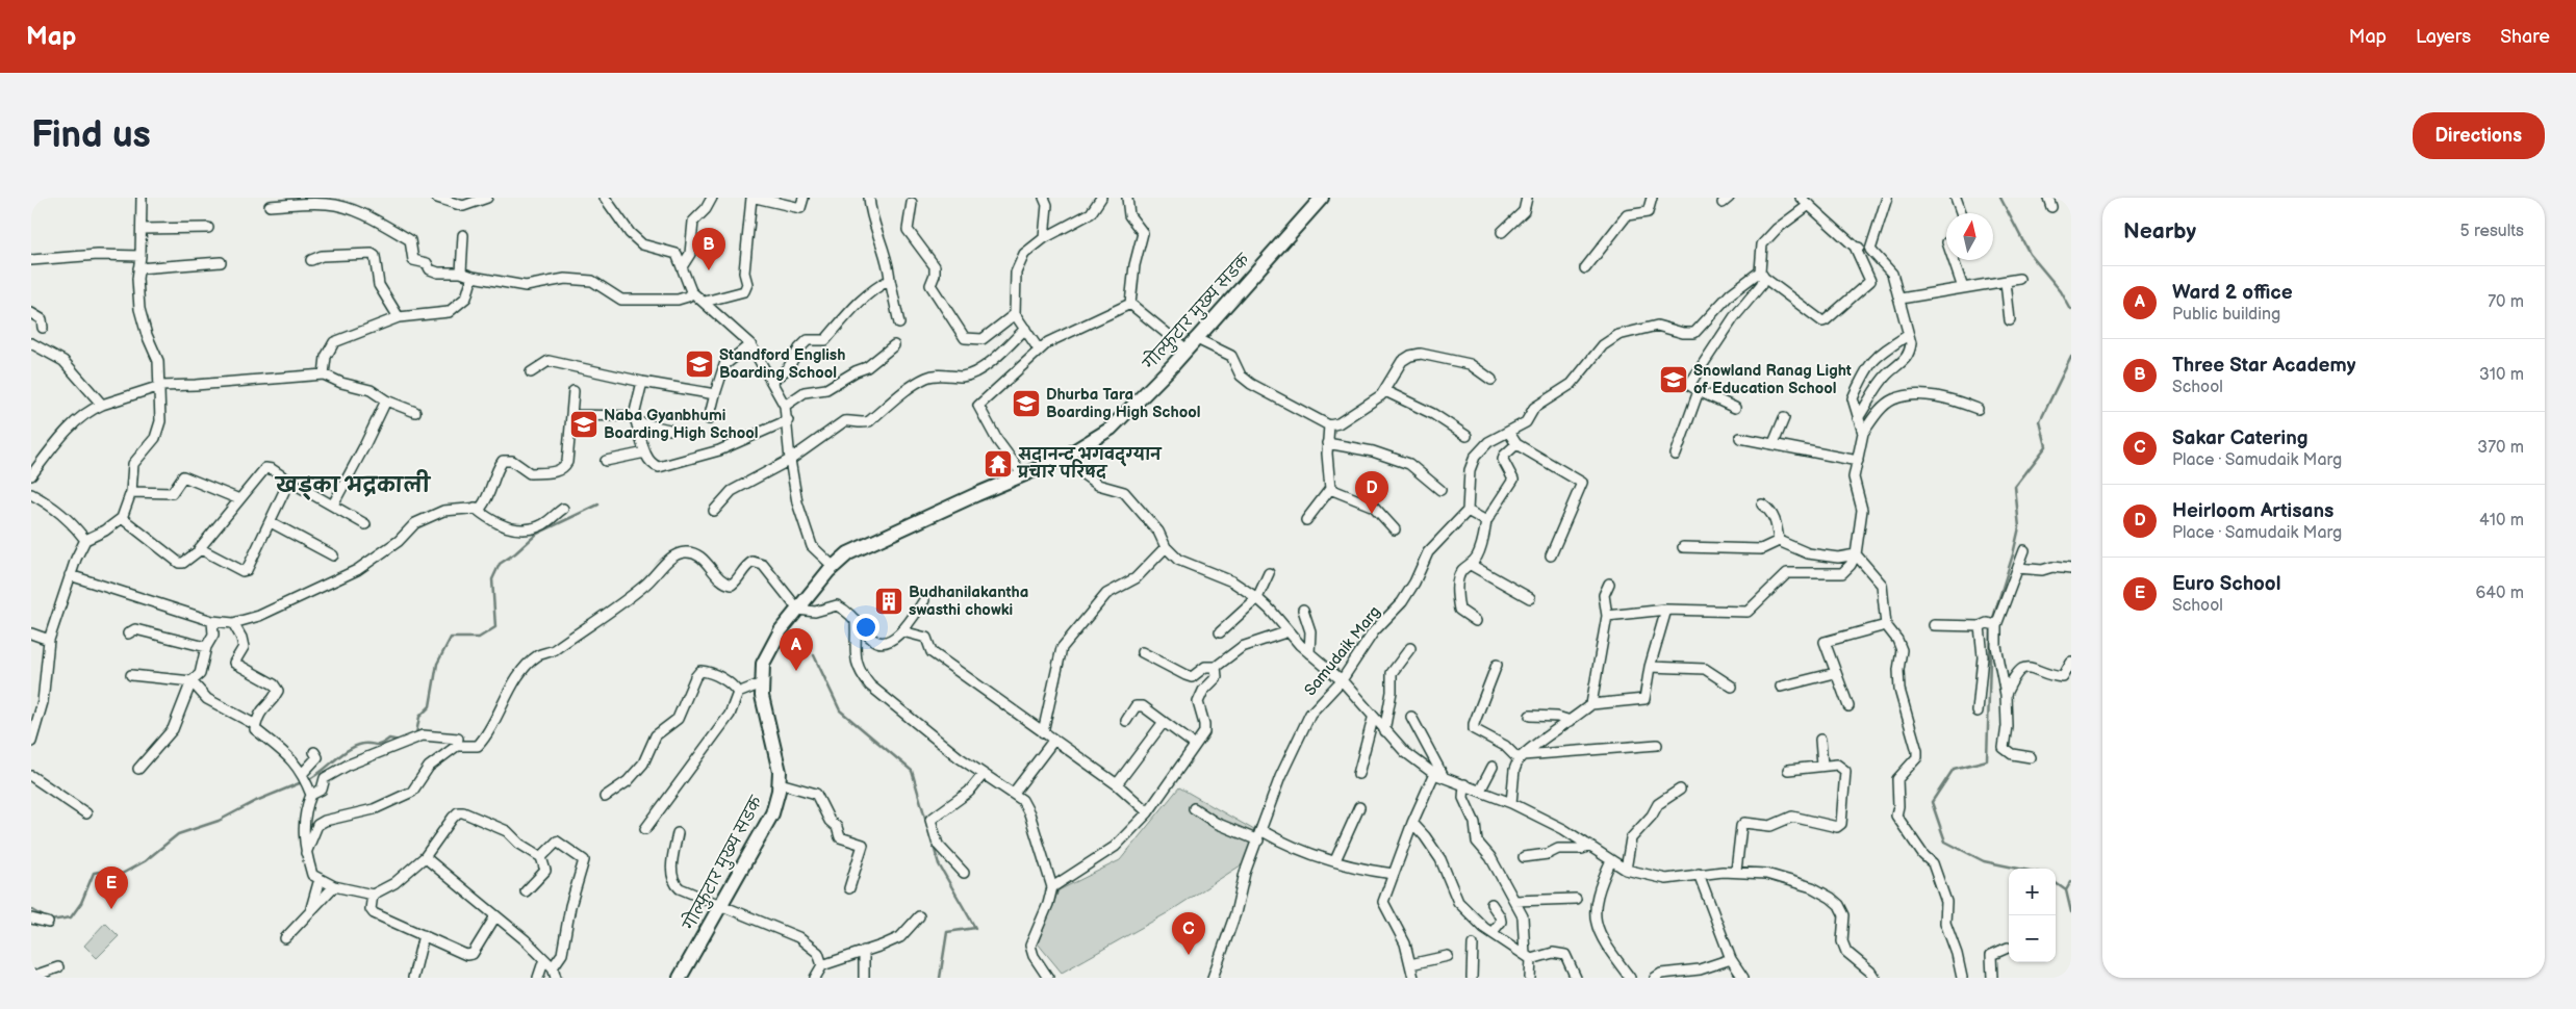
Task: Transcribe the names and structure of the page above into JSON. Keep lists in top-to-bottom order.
{
  "streets": {
    "main road": ["गोल्फुटार मुख्य सडक"],
    "street": ["Samudaik Marg"]
  },
  "districts": ["खड्का भद्रकाली"],
  "places": {
    "school or university": [
      "Standford English Boarding School",
      "Snowland Ranag Light of Education School",
      "Dhurba Tara Boarding High School",
      "Naba Gyanbhumi Boarding High School"
    ],
    "temple": ["सदानन्द भगवद्ग्यान प्रचार परिषद"],
    "building": ["Budhanilakantha swasthi chowki"]
  },
  "north": "top",
  "page": {
    "header": "Map",
    "nav": ["Map", "Layers", "Share"],
    "buttons": "Directions",
    "title": "Find us",
    "heading": ["Nearby", "5 results"],
    "pins": [
      "B",
      "D",
      "A",
      "E",
      "C"
    ],
    "list": [
      {
        "mark": "A",
        "name": "Ward 2 office",
        "note": "Public building",
        "value": "70 m"
      },
      {
        "mark": "B",
        "name": "Three Star Academy",
        "note": "School",
        "value": "310 m"
      },
      {
        "mark": "C",
        "name": "Sakar Catering",
        "note": "Place · Samudaik Marg",
        "value": "370 m"
      },
      {
        "mark": "D",
        "name": "Heirloom Artisans",
        "note": "Place · Samudaik Marg",
        "value": "410 m"
      },
      {
        "mark": "E",
        "name": "Euro School",
        "note": "School",
        "value": "640 m"
      }
    ],
    "map_buttons": ["+", "−"]
  }
}
